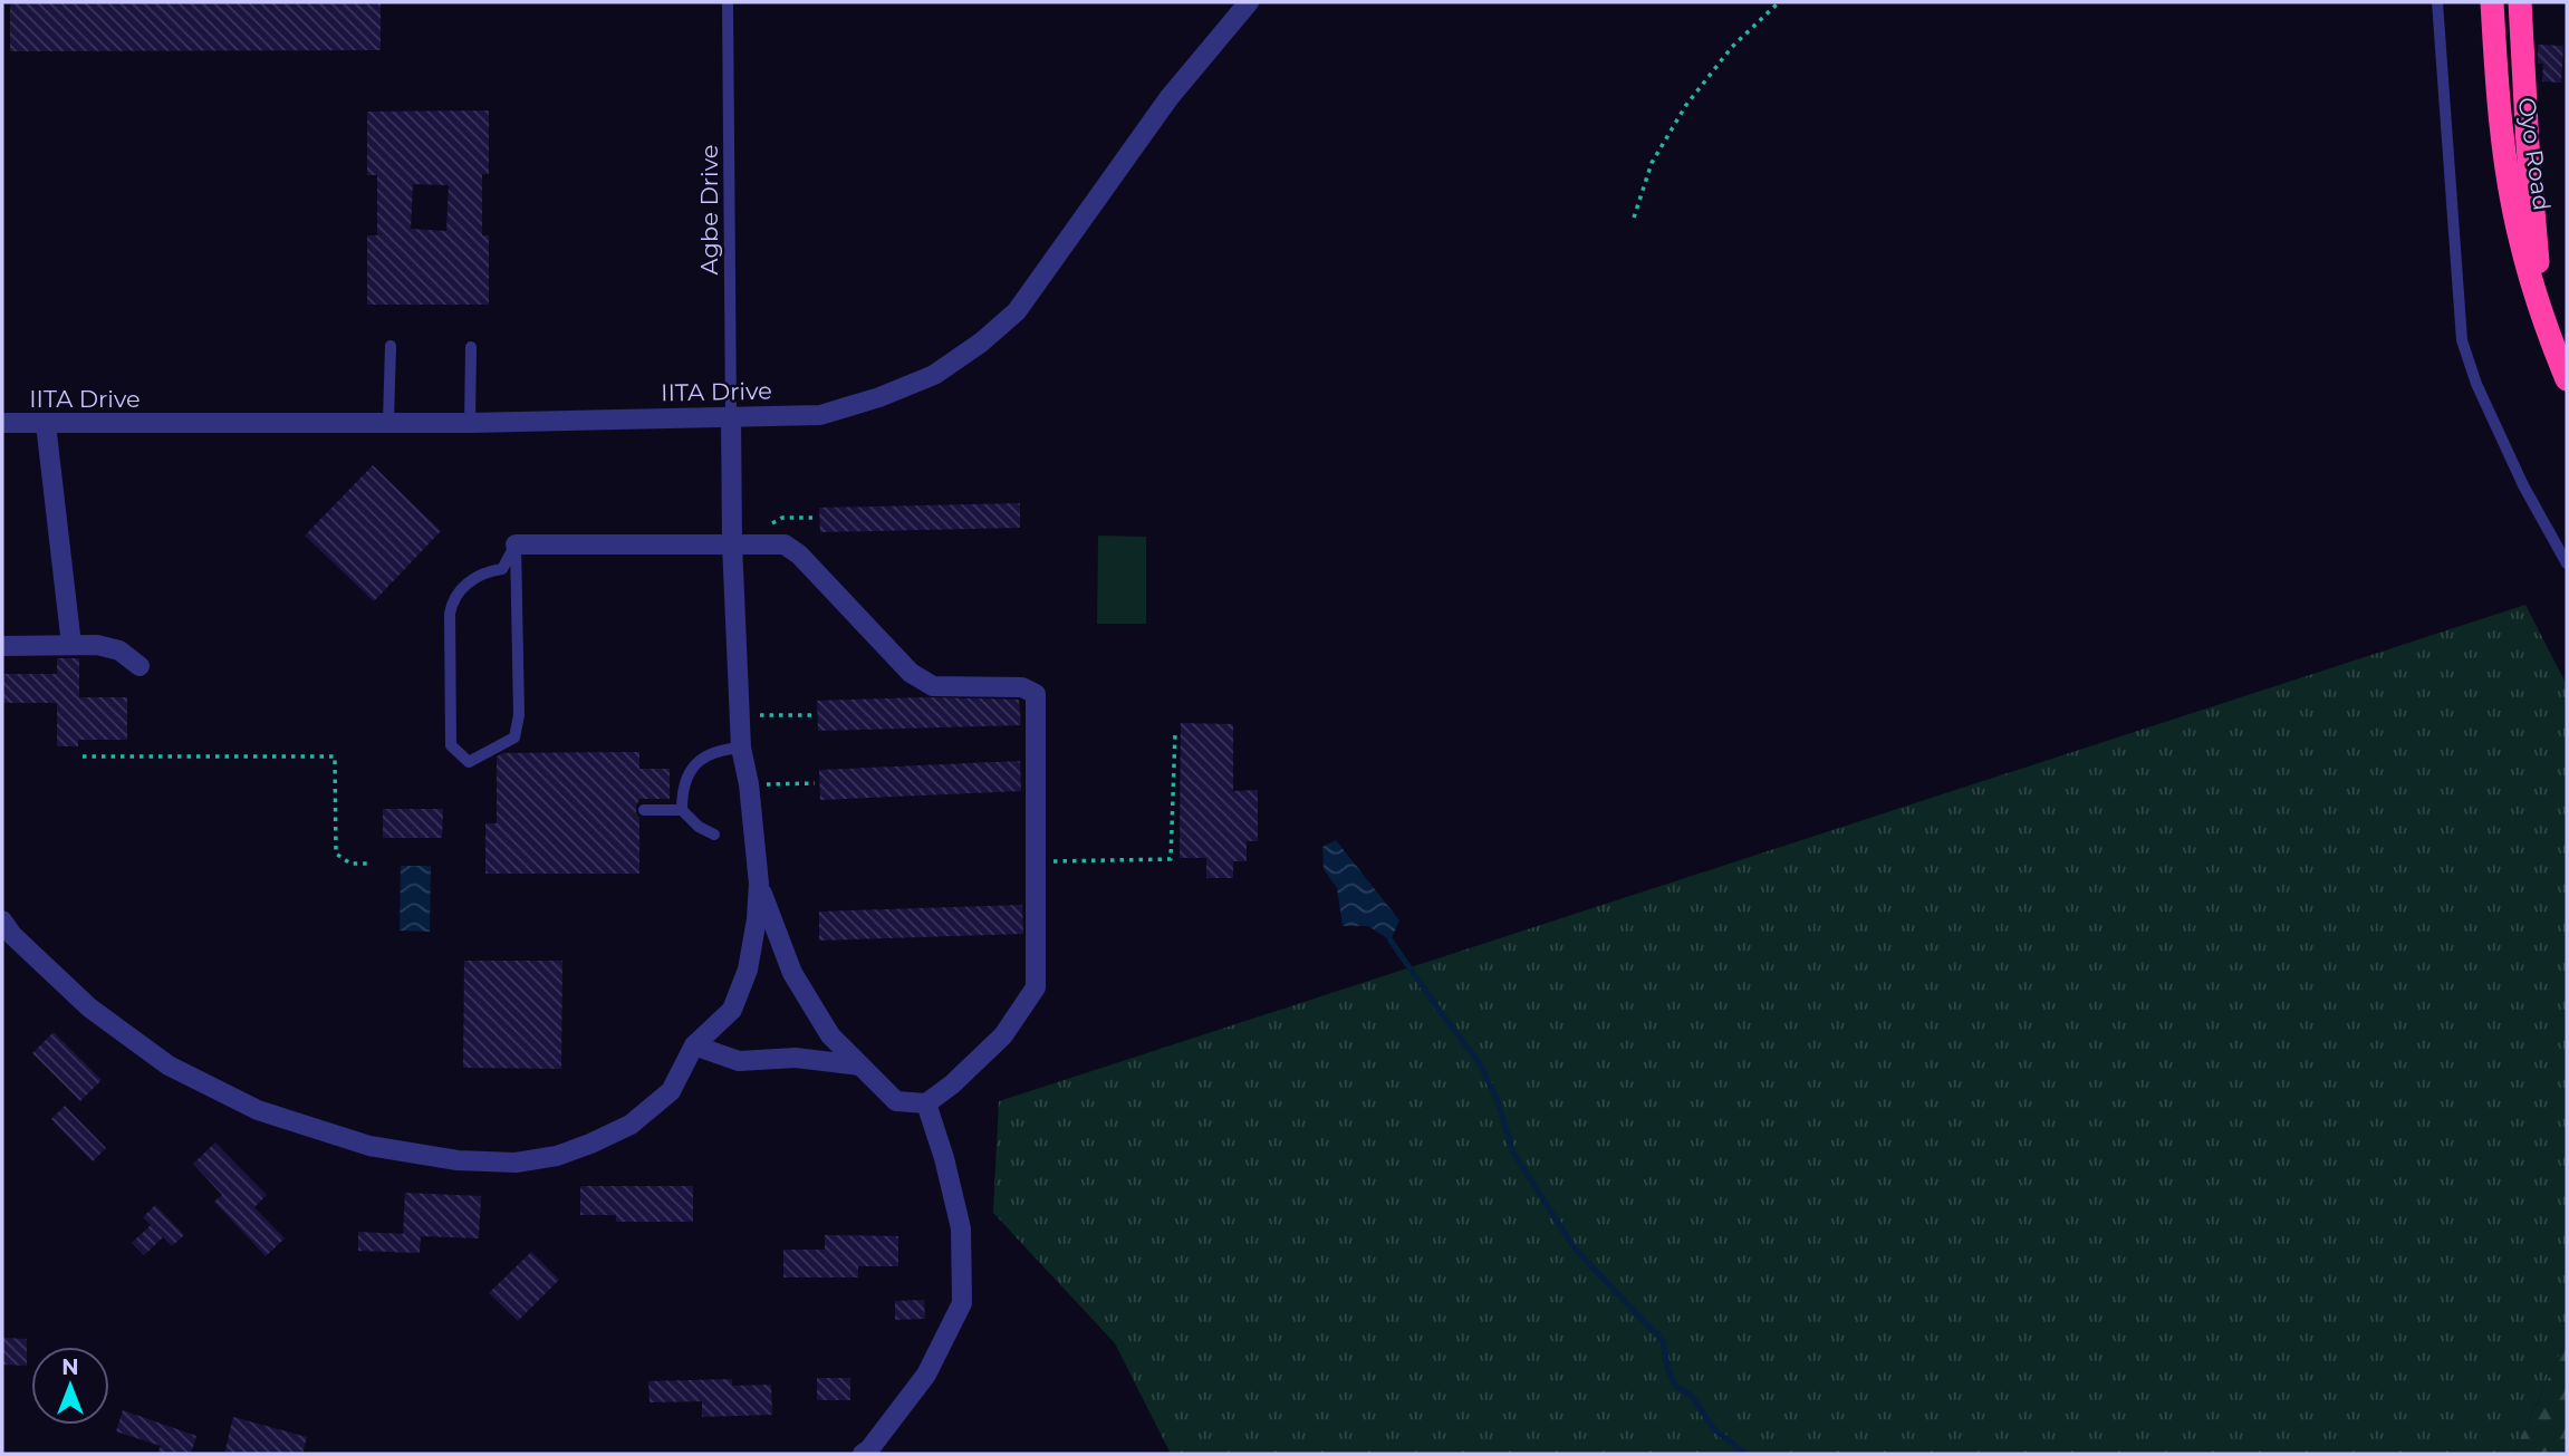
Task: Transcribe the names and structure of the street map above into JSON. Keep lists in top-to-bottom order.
{
  "streets": {
    "highway": ["Oyo Road"],
    "street": ["IITA Drive"],
    "lane": ["Agbe Drive"]
  },
  "crossings": [
    ["Agbe Drive", "IITA Drive"]
  ],
  "north": "top"
}
